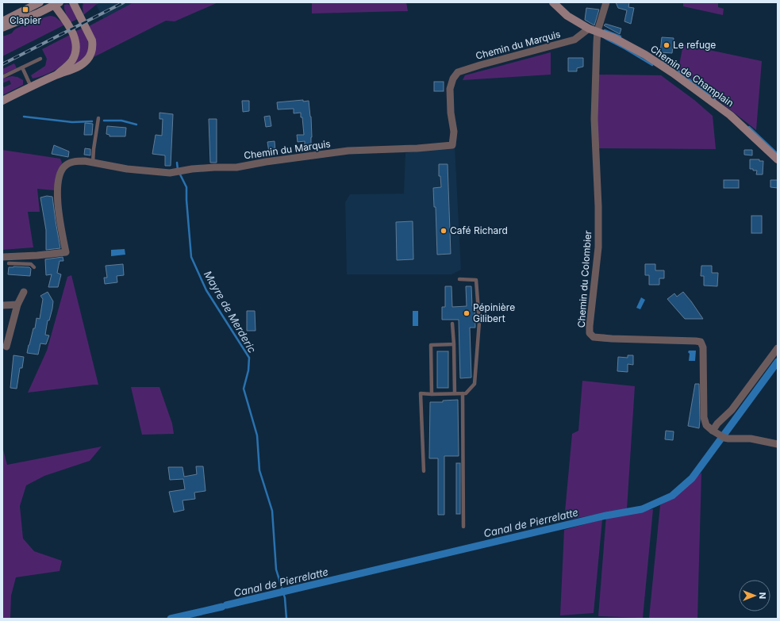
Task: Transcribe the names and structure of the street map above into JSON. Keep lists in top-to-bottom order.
{
  "streets": {
    "main road": ["Chemin de Champlain"],
    "street": ["Chemin du Marquis", "Chemin du Colombier"]
  },
  "crossings": [
    ["Chemin du Marquis", "Chemin de Champlain"],
    ["Chemin de Champlain", "Chemin du Colombier"]
  ],
  "water": ["Mayre de Merderic", "Canal de Pierrelatte"],
  "places": {
    "transit": ["Clapier"],
    "other": ["Le refuge", "Café Richard", "Pépinière Gilibert"]
  },
  "north": "right"
}
